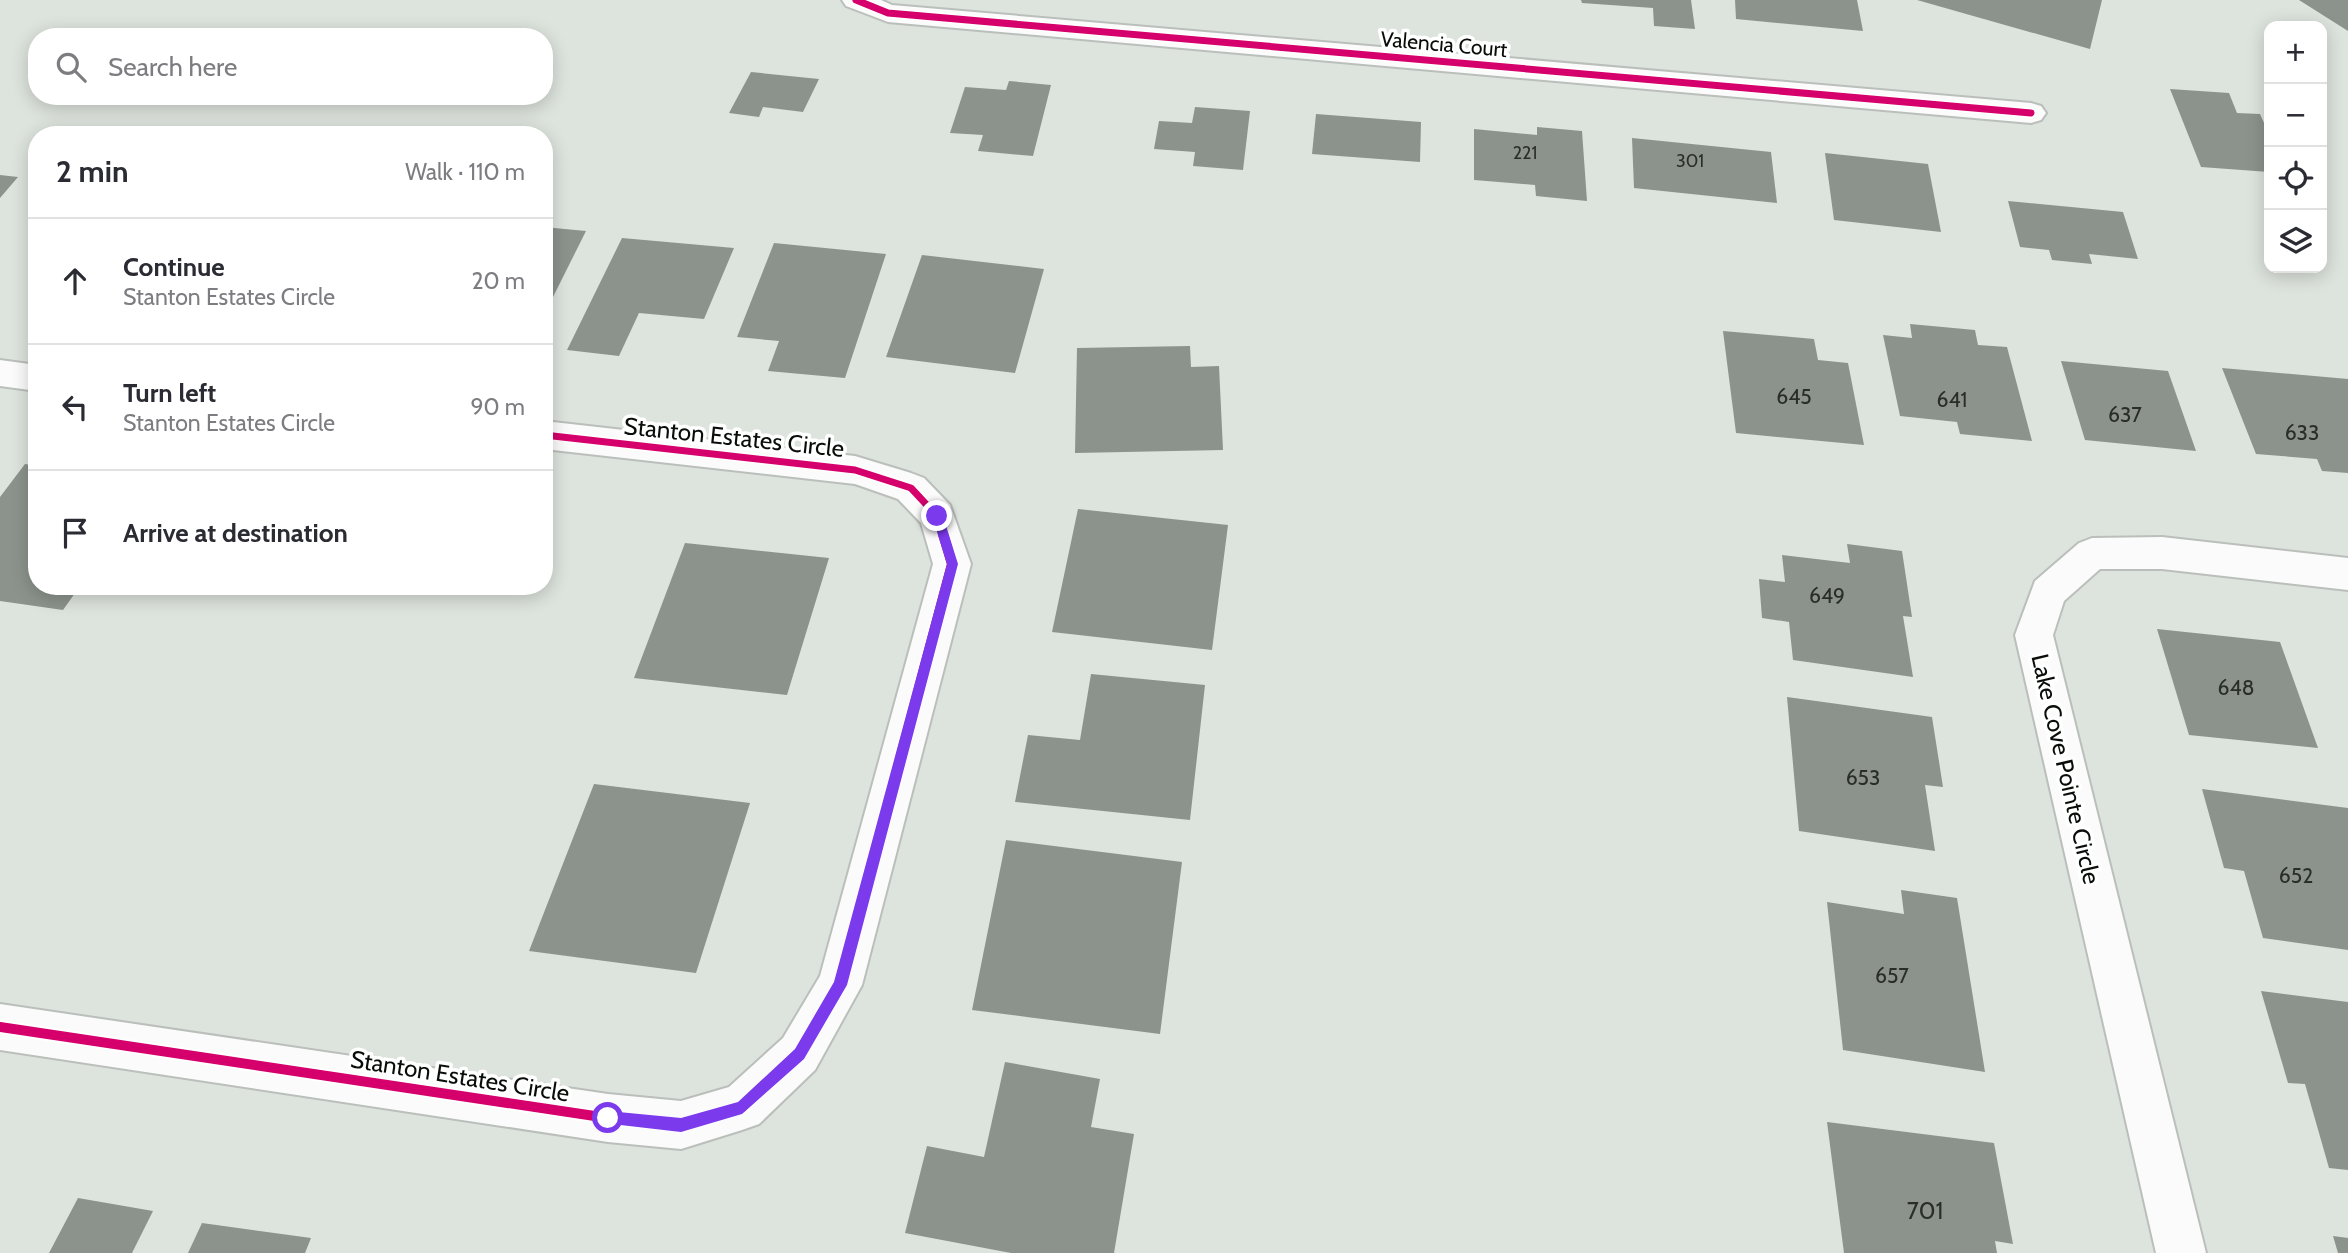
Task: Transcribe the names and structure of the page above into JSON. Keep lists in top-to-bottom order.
{
  "streets": {
    "street": ["Valencia Court", "Stanton Estates Circle", "Lake Cove Pointe Circle"]
  },
  "house_numbers": [
    "221",
    "301",
    "645",
    "641",
    "637",
    "633",
    "649",
    "648",
    "653",
    "652",
    "657",
    "701"
  ],
  "page": {
    "map_buttons": ["+", "−"],
    "search": "Search here",
    "heading": ["2 min", "Walk · 110 m"],
    "list": [
      ["Continue", "Stanton Estates Circle", "20 m"],
      ["Turn left", "Stanton Estates Circle", "90 m"],
      "Arrive at destination"
    ]
  }
}
